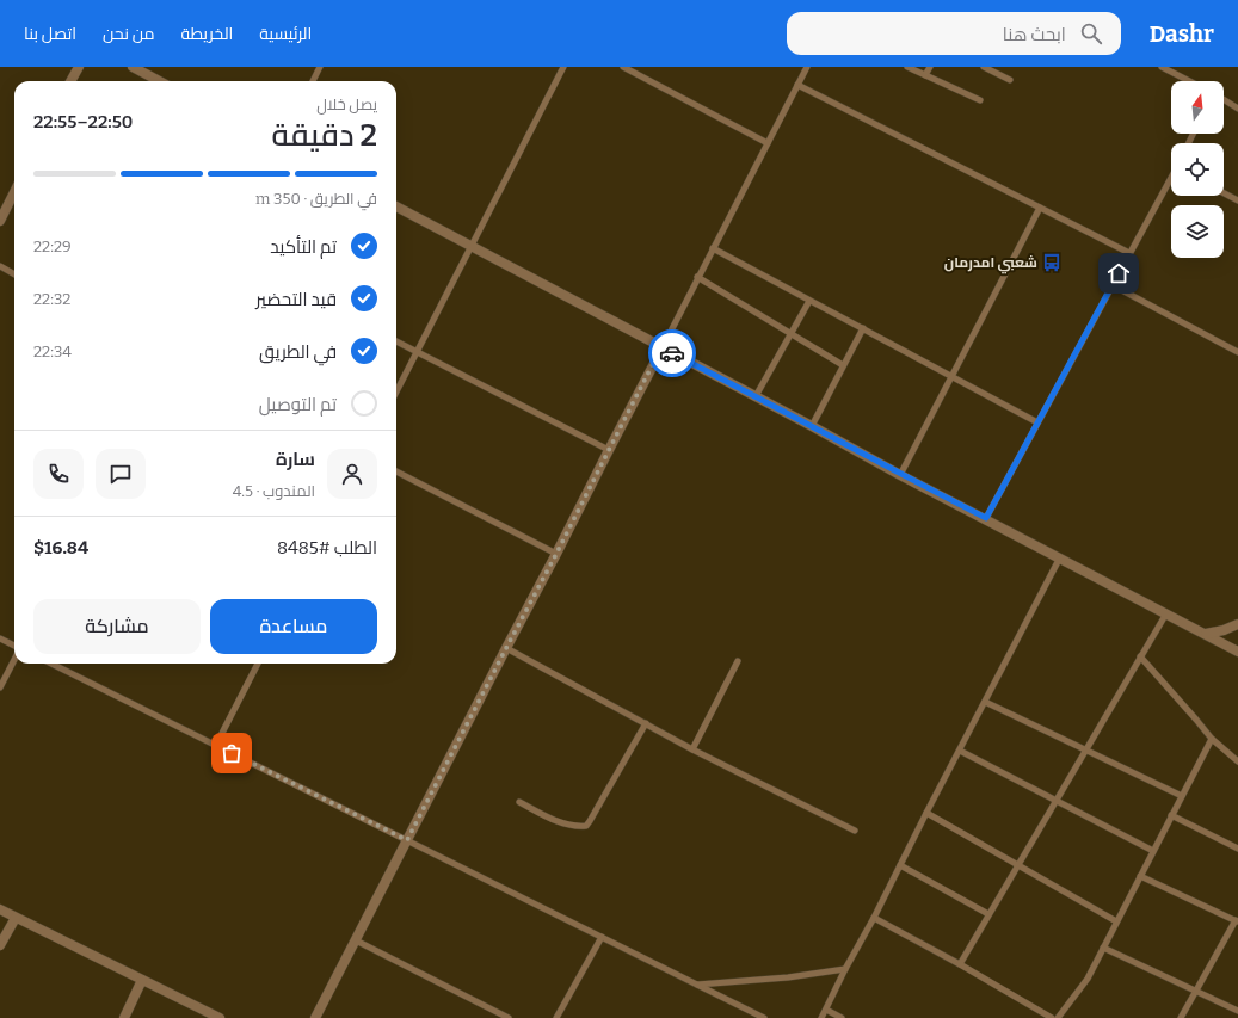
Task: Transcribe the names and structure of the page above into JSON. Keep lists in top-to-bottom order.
{
  "places": {
    "bus stop": ["شعبي امدرمان"]
  },
  "north": "top",
  "page": {
    "header": "Dashr",
    "search": "ابحث هنا",
    "nav": [
      "الرئيسية",
      "الخريطة",
      "من نحن",
      "اتصل بنا"
    ],
    "heading": ["2 دقيقة", "يصل خلال", "22:50–22:55"],
    "panel": [
      "سارة",
      "المندوب · 4.5",
      "الطلب #8485",
      "$16.84"
    ],
    "bar": "في الطريق · 350 m",
    "list": [
      ["تم التأكيد", "22:29"],
      ["قيد التحضير", "22:32"],
      ["في الطريق", "22:34"],
      "تم التوصيل"
    ],
    "buttons": ["مساعدة", "مشاركة"]
  }
}
